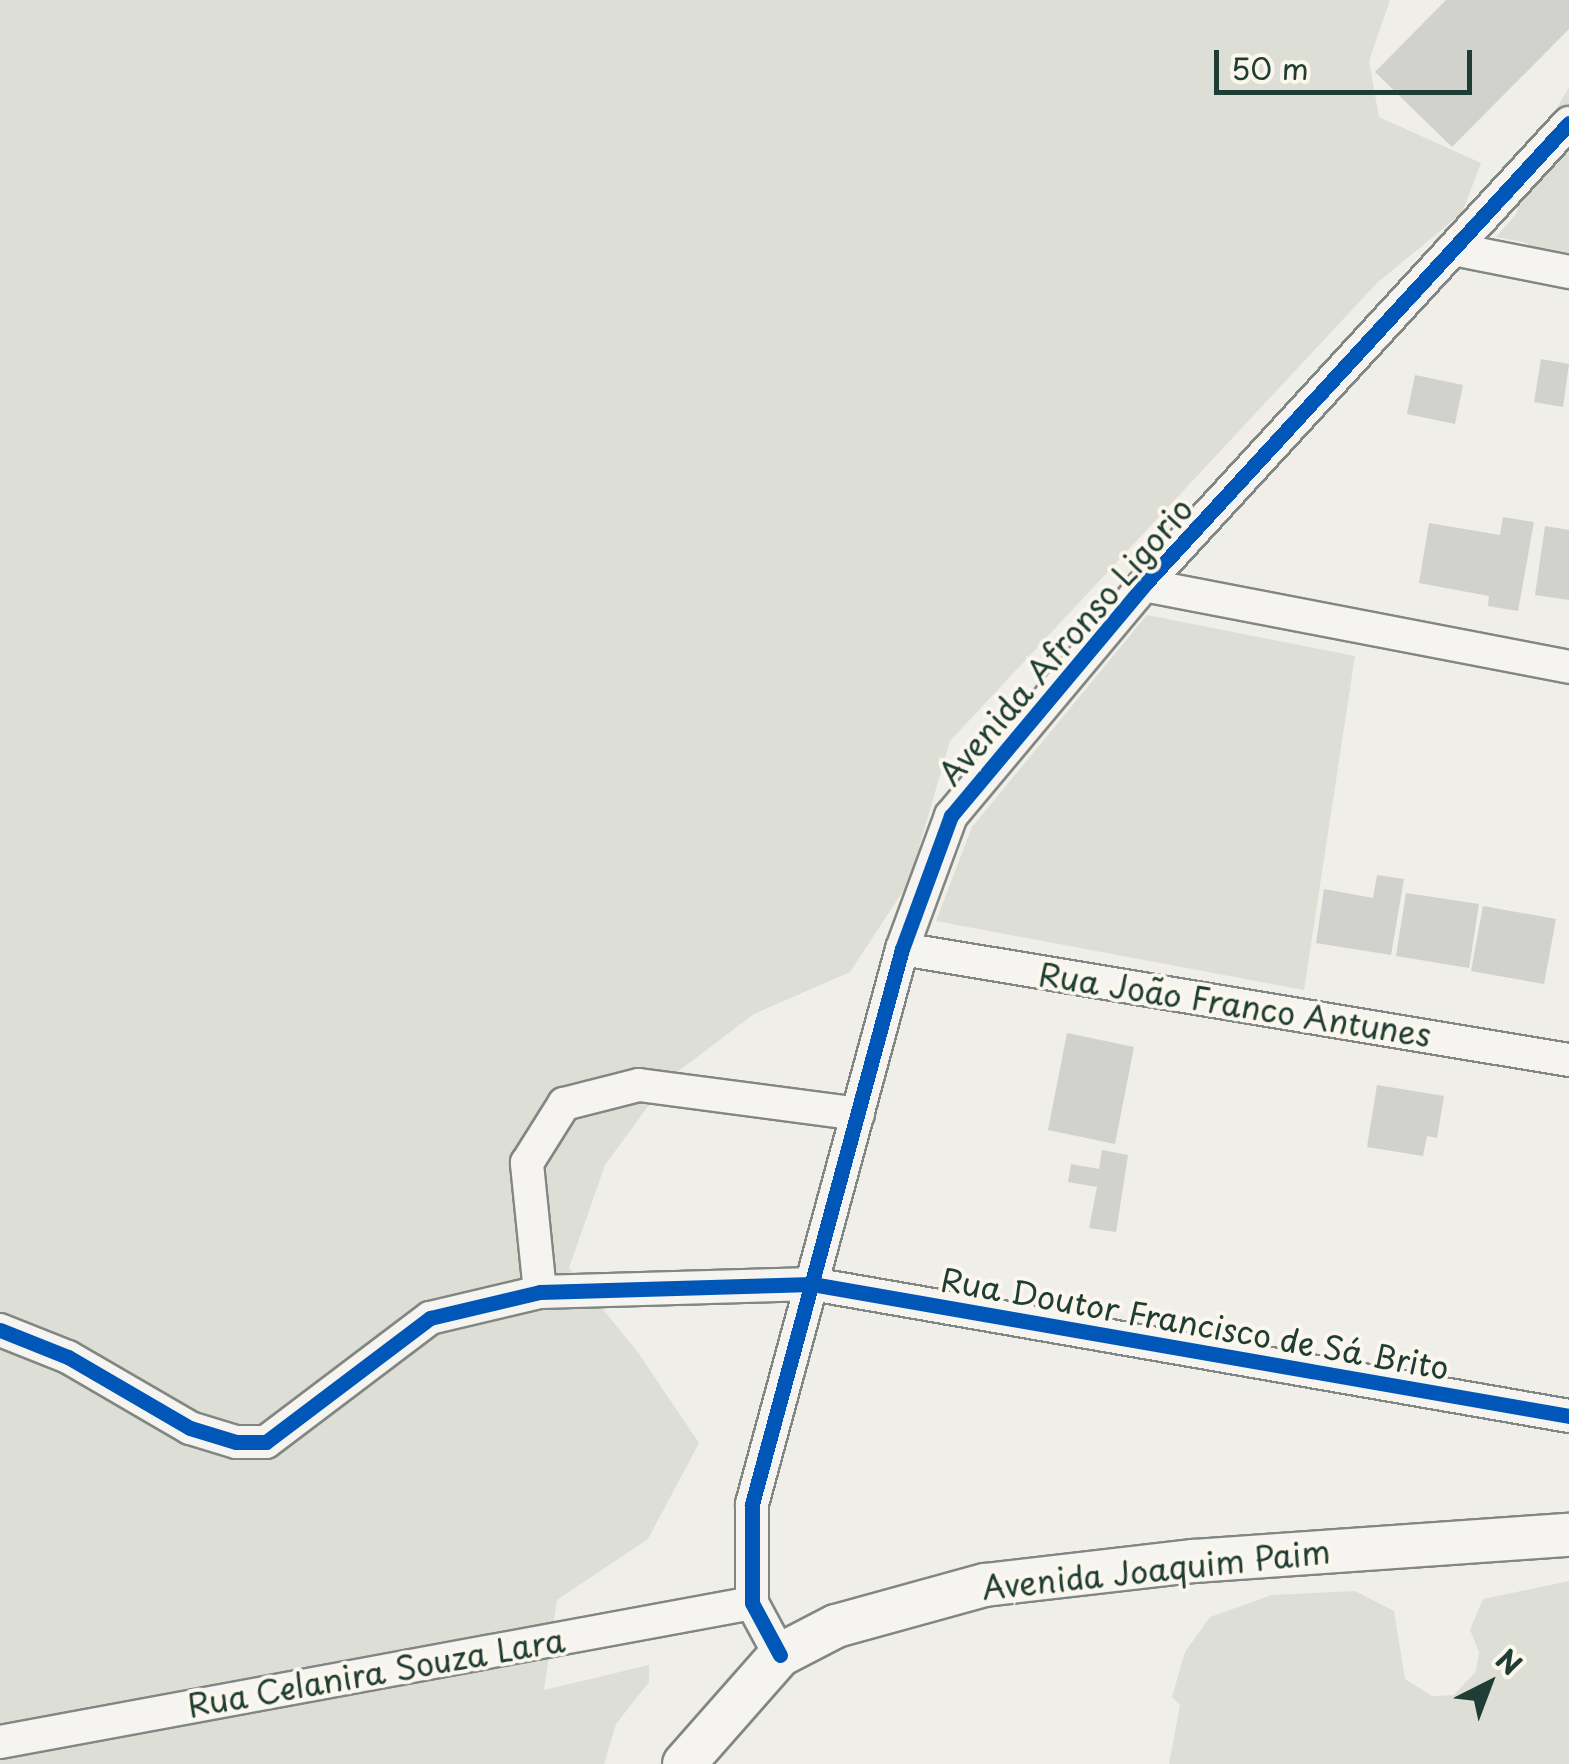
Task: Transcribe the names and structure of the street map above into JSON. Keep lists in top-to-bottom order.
{
  "streets": {
    "street": [
      "Avenida Afronso Ligorio",
      "Rua João Franco Antunes",
      "Rua Doutor Francisco de Sá Brito",
      "Avenida Joaquim Paim",
      "Rua Celanira Souza Lara"
    ]
  },
  "crossings": [
    ["Avenida Afronso Ligorio", "Rua João Franco Antunes"],
    ["Avenida Afronso Ligorio", "Rua Doutor Francisco de Sá Brito"],
    ["Avenida Afronso Ligorio", "Avenida Joaquim Paim"],
    ["Avenida Afronso Ligorio", "Rua Celanira Souza Lara"]
  ],
  "scale_bar": "50 m",
  "north": "top right"
}
